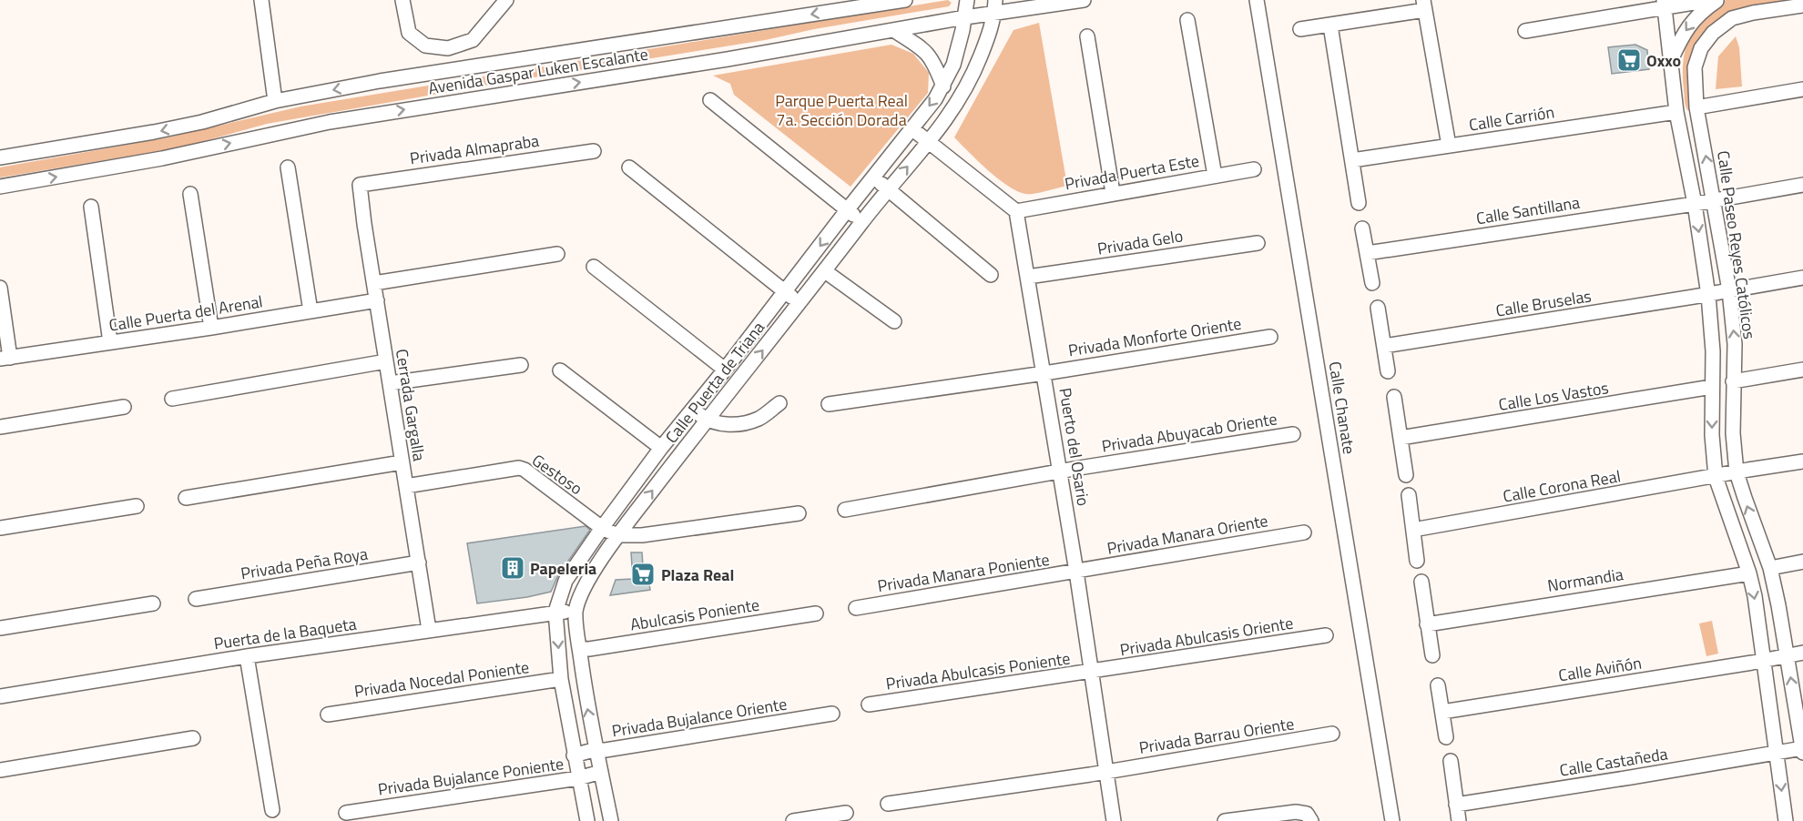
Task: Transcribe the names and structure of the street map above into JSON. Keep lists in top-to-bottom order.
{
  "streets": {
    "street": [
      "Avenida Gaspar Luken Escalante",
      "Calle Carrión",
      "Privada Almapraba",
      "Privada Puerta Este",
      "Calle Santillana",
      "Privada Gelo",
      "Calle Paseo Reyes Católicos",
      "Calle Bruselas",
      "Calle Puerta del Arenal",
      "Privada Monforte Oriente",
      "Calle Puerta de Triana",
      "Calle Los Vastos",
      "Cerrada Gargalla",
      "Calle Chanate",
      "Privada Abuyacab Oriente",
      "Puerto del Osario",
      "Gestoso",
      "Calle Corona Real",
      "Privada Manara Oriente",
      "Privada Peña Roya",
      "Privada Manara Poniente",
      "Normandia",
      "Abulcasis Poniente",
      "Puerta de la Baqueta",
      "Privada Abulcasis Oriente",
      "Calle Aviñón",
      "Privada Abulcasis Poniente",
      "Privada Nocedal Poniente",
      "Privada Bujalance Oriente",
      "Privada Barrau Oriente",
      "Calle Castañeda",
      "Privada Bujalance Poniente"
    ]
  },
  "crossings": [
    ["Avenida Gaspar Luken Escalante", "Calle Puerta de Triana"],
    ["Privada Almapraba", "Cerrada Gargalla"],
    ["Privada Puerta Este", "Puerto del Osario"],
    ["Calle Santillana", "Calle Paseo Reyes Católicos"],
    ["Privada Gelo", "Puerto del Osario"],
    ["Calle Paseo Reyes Católicos", "Calle Bruselas"],
    ["Calle Paseo Reyes Católicos", "Calle Corona Real"],
    ["Calle Paseo Reyes Católicos", "Calle Aviñón"],
    ["Calle Paseo Reyes Católicos", "Calle Castañeda"],
    ["Calle Puerta del Arenal", "Cerrada Gargalla"],
    ["Privada Monforte Oriente", "Puerto del Osario"],
    ["Calle Puerta de Triana", "Gestoso"],
    ["Calle Puerta de Triana", "Abulcasis Poniente"],
    ["Calle Puerta de Triana", "Puerta de la Baqueta"],
    ["Calle Puerta de Triana", "Privada Nocedal Poniente"],
    ["Calle Puerta de Triana", "Privada Bujalance Oriente"],
    ["Calle Puerta de Triana", "Privada Bujalance Poniente"],
    ["Cerrada Gargalla", "Gestoso"],
    ["Cerrada Gargalla", "Privada Peña Roya"],
    ["Cerrada Gargalla", "Puerta de la Baqueta"],
    ["Privada Abuyacab Oriente", "Puerto del Osario"],
    ["Puerto del Osario", "Privada Manara Oriente"],
    ["Puerto del Osario", "Privada Manara Poniente"],
    ["Puerto del Osario", "Privada Abulcasis Oriente"],
    ["Puerto del Osario", "Privada Abulcasis Poniente"],
    ["Puerto del Osario", "Privada Barrau Oriente"],
    ["Privada Manara Oriente", "Privada Manara Poniente"],
    ["Privada Abulcasis Oriente", "Privada Abulcasis Poniente"]
  ],
  "parks": ["Parque Puerta Real 7a. Sección Dorada"],
  "places": {
    "supermarket": ["Oxxo", "Plaza Real"],
    "building": ["Papeleria"]
  }
}
